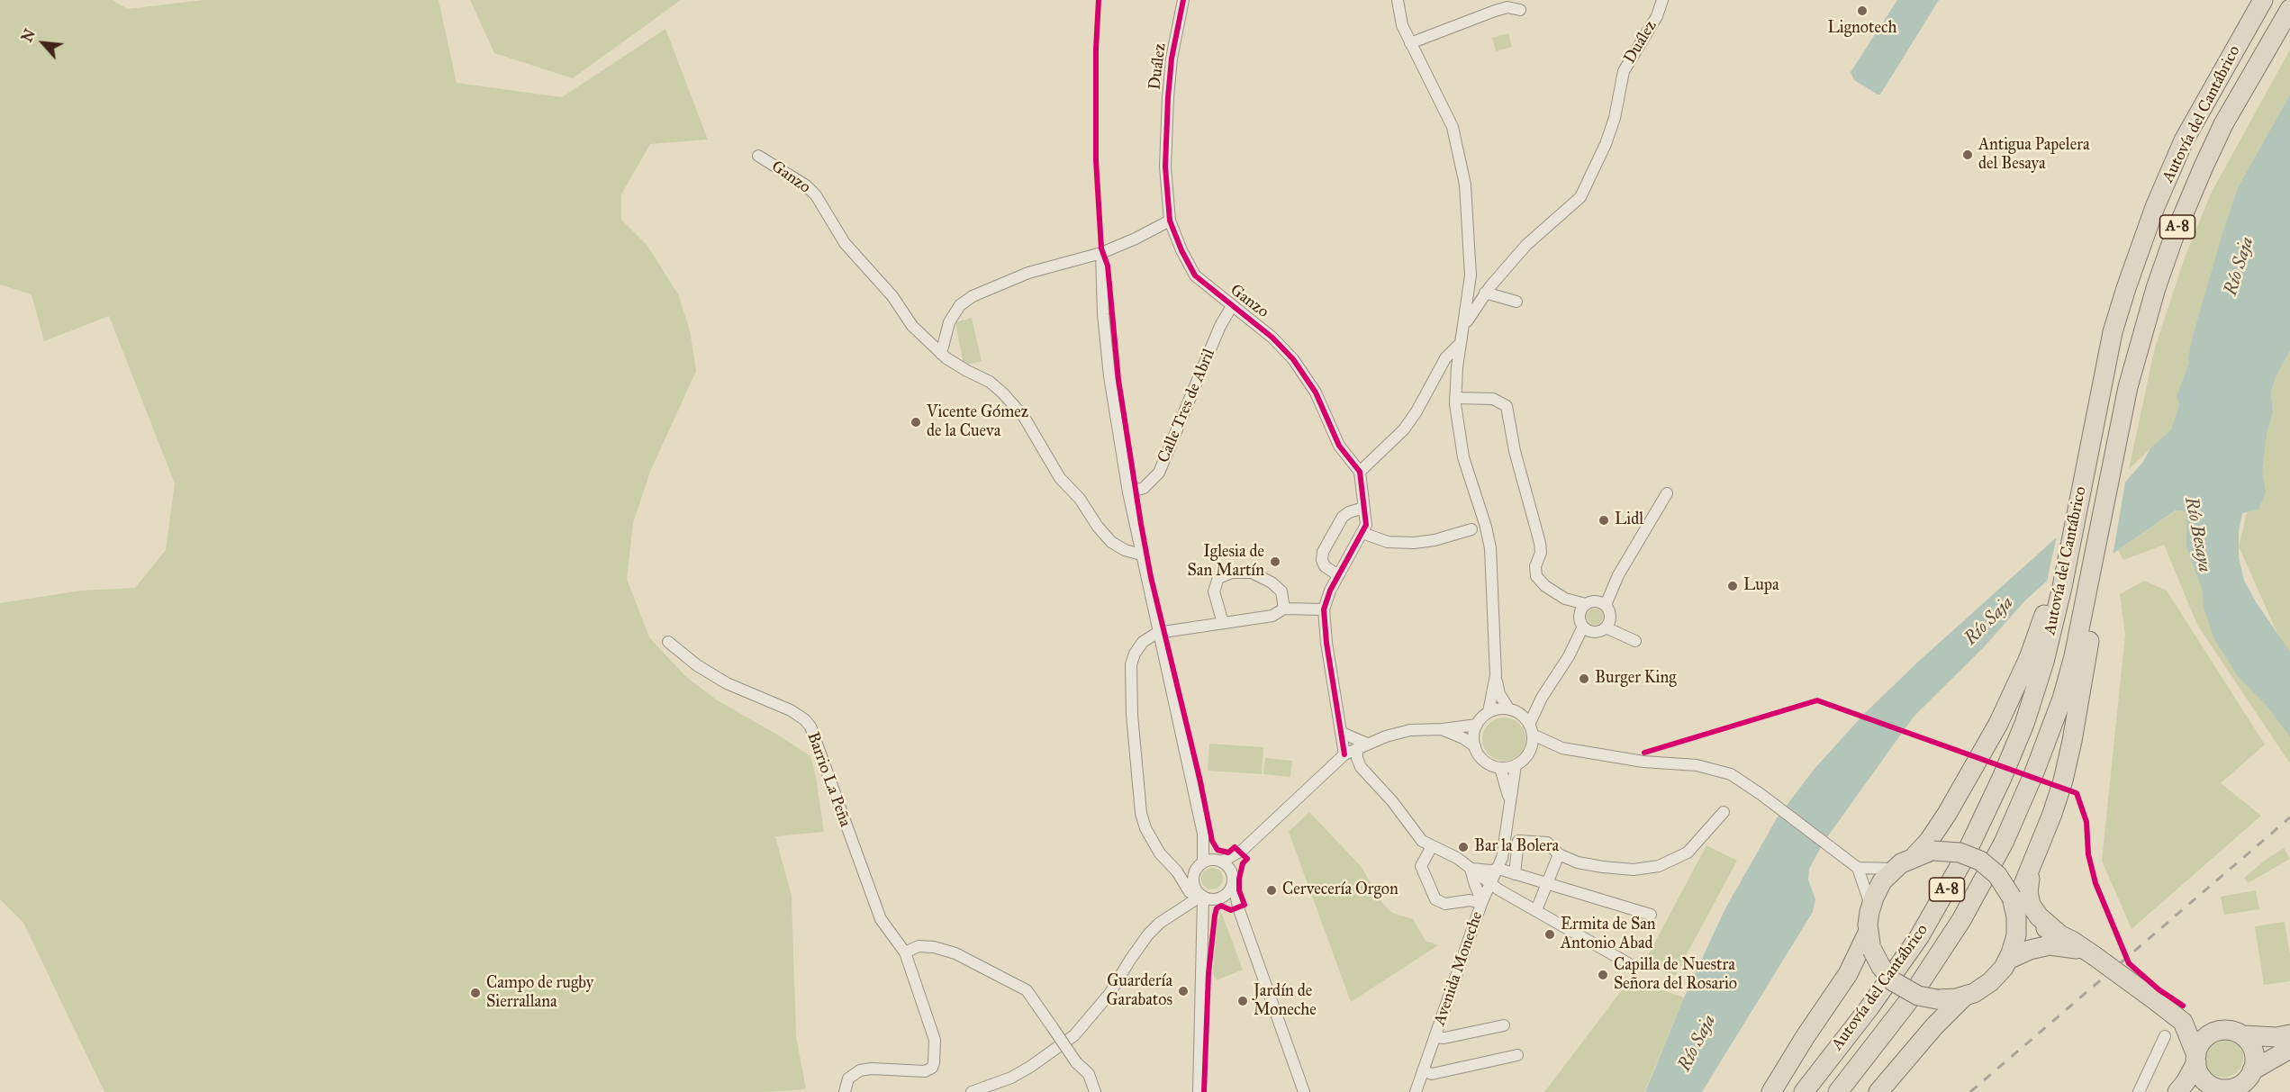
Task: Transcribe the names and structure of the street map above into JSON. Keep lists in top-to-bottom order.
{
  "streets": {
    "highway": ["Autovía del Cantábrico", "A-8"],
    "street": [
      "Duález",
      "Ganzo",
      "Calle Tres de Abril",
      "Barrio La Peña",
      "Avenida Moneche"
    ]
  },
  "crossings": [
    ["Duález", "Ganzo"],
    ["Ganzo", "Calle Tres de Abril"]
  ],
  "water": ["Río Saja", "Río Besaya"],
  "places": [
    "Lignotech",
    "Antigua Papelera del Besaya",
    "Vicente Gómez de la Cueva",
    "Lidl",
    "Iglesia de San Martín",
    "Lupa",
    "Burger King",
    "Bar la Bolera",
    "Cervecería Orgon",
    "Ermita de San Antonio Abad",
    "Capilla de Nuestra Señora del Rosario",
    "Guardería Garabatos",
    "Campo de rugby Sierrallana",
    "Jardín de Moneche"
  ],
  "north": "top left"
}
